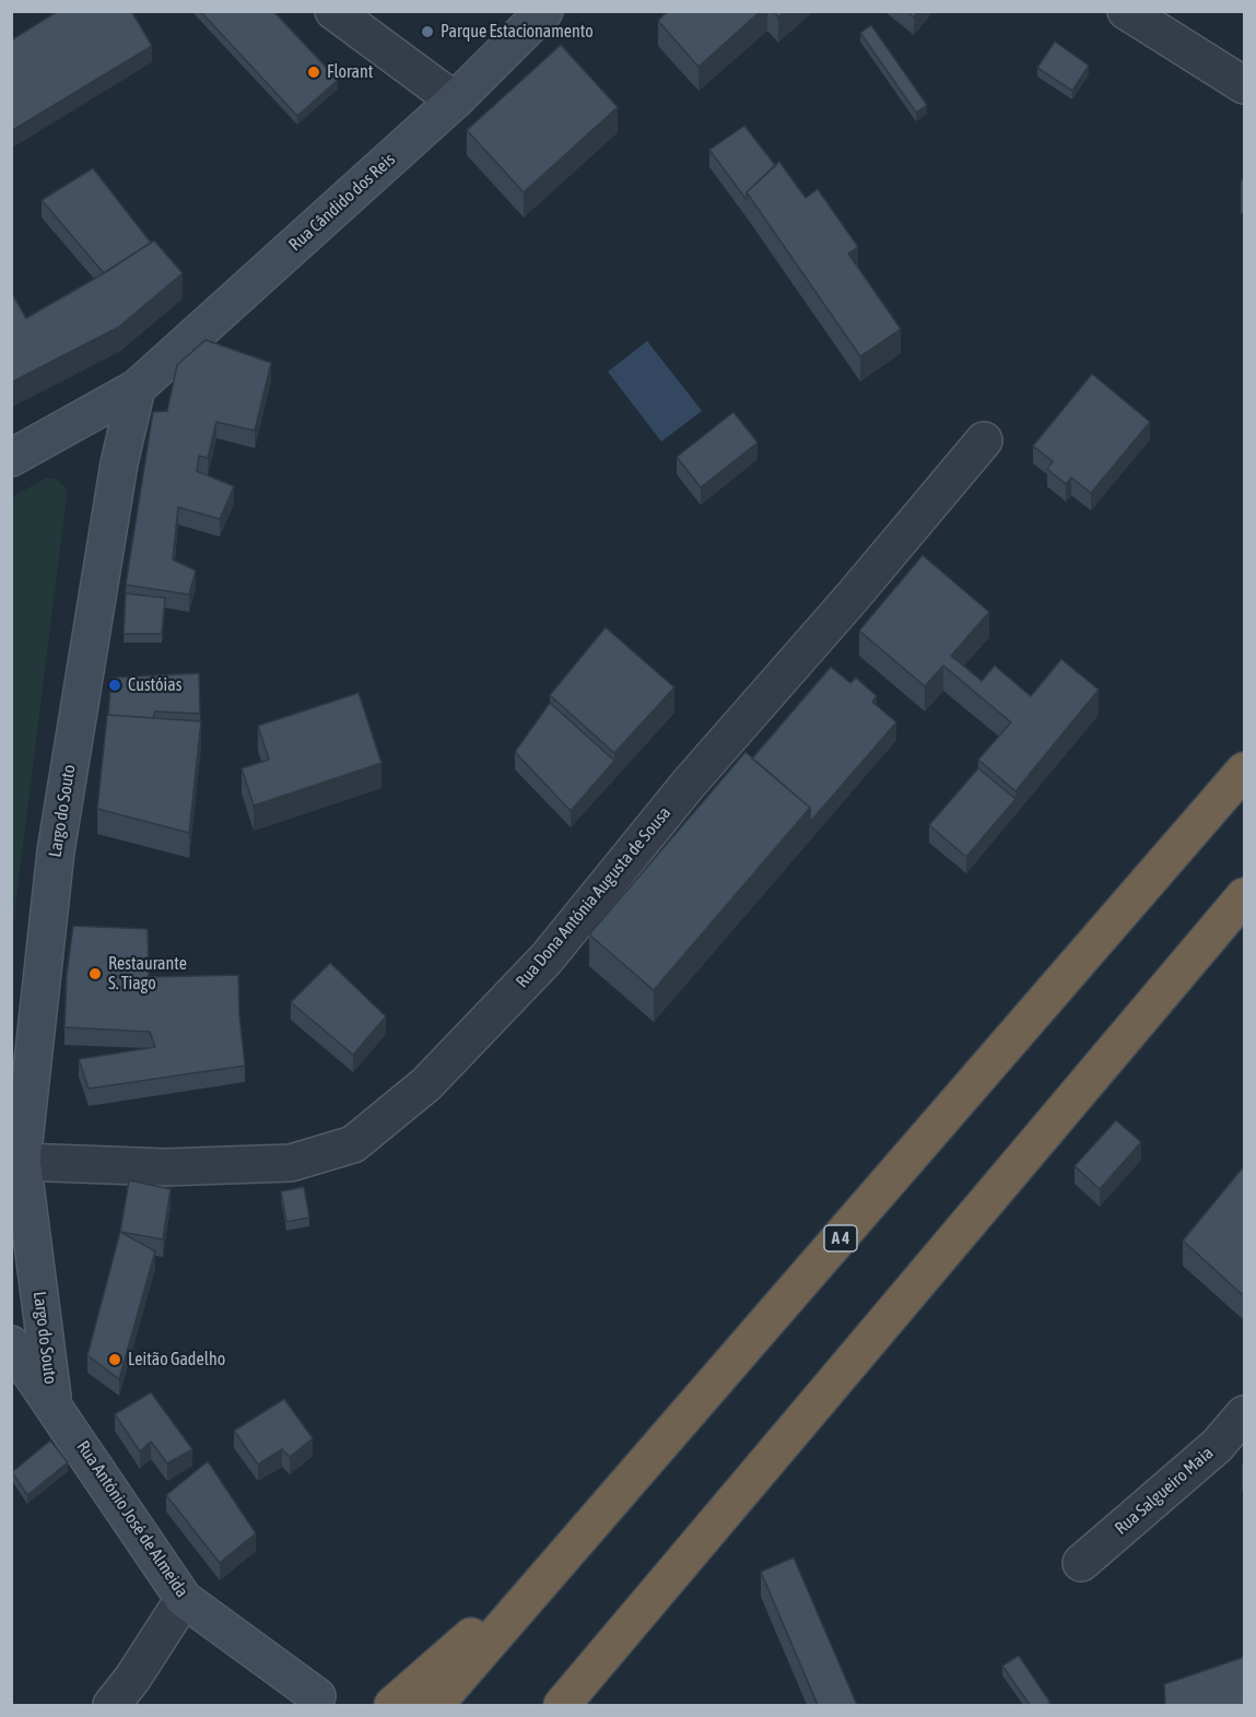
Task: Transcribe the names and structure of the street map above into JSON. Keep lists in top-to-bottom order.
{
  "streets": {
    "highway": ["A 4"],
    "main road": ["Rua Cândido dos Reis", "Largo do Souto", "Rua António José de Almeida"],
    "street": ["Rua Dona Antónia Augusta de Sousa", "Rua Salgueiro Maia"]
  },
  "crossings": [
    ["Rua Cândido dos Reis", "Largo do Souto"],
    ["Largo do Souto", "Rua Dona Antónia Augusta de Sousa"],
    ["Largo do Souto", "Rua António José de Almeida"]
  ],
  "places": [
    "Parque Estacionamento",
    "Florant",
    "Custóias",
    "Restaurante S. Tiago",
    "Leitão Gadelho"
  ]
}
